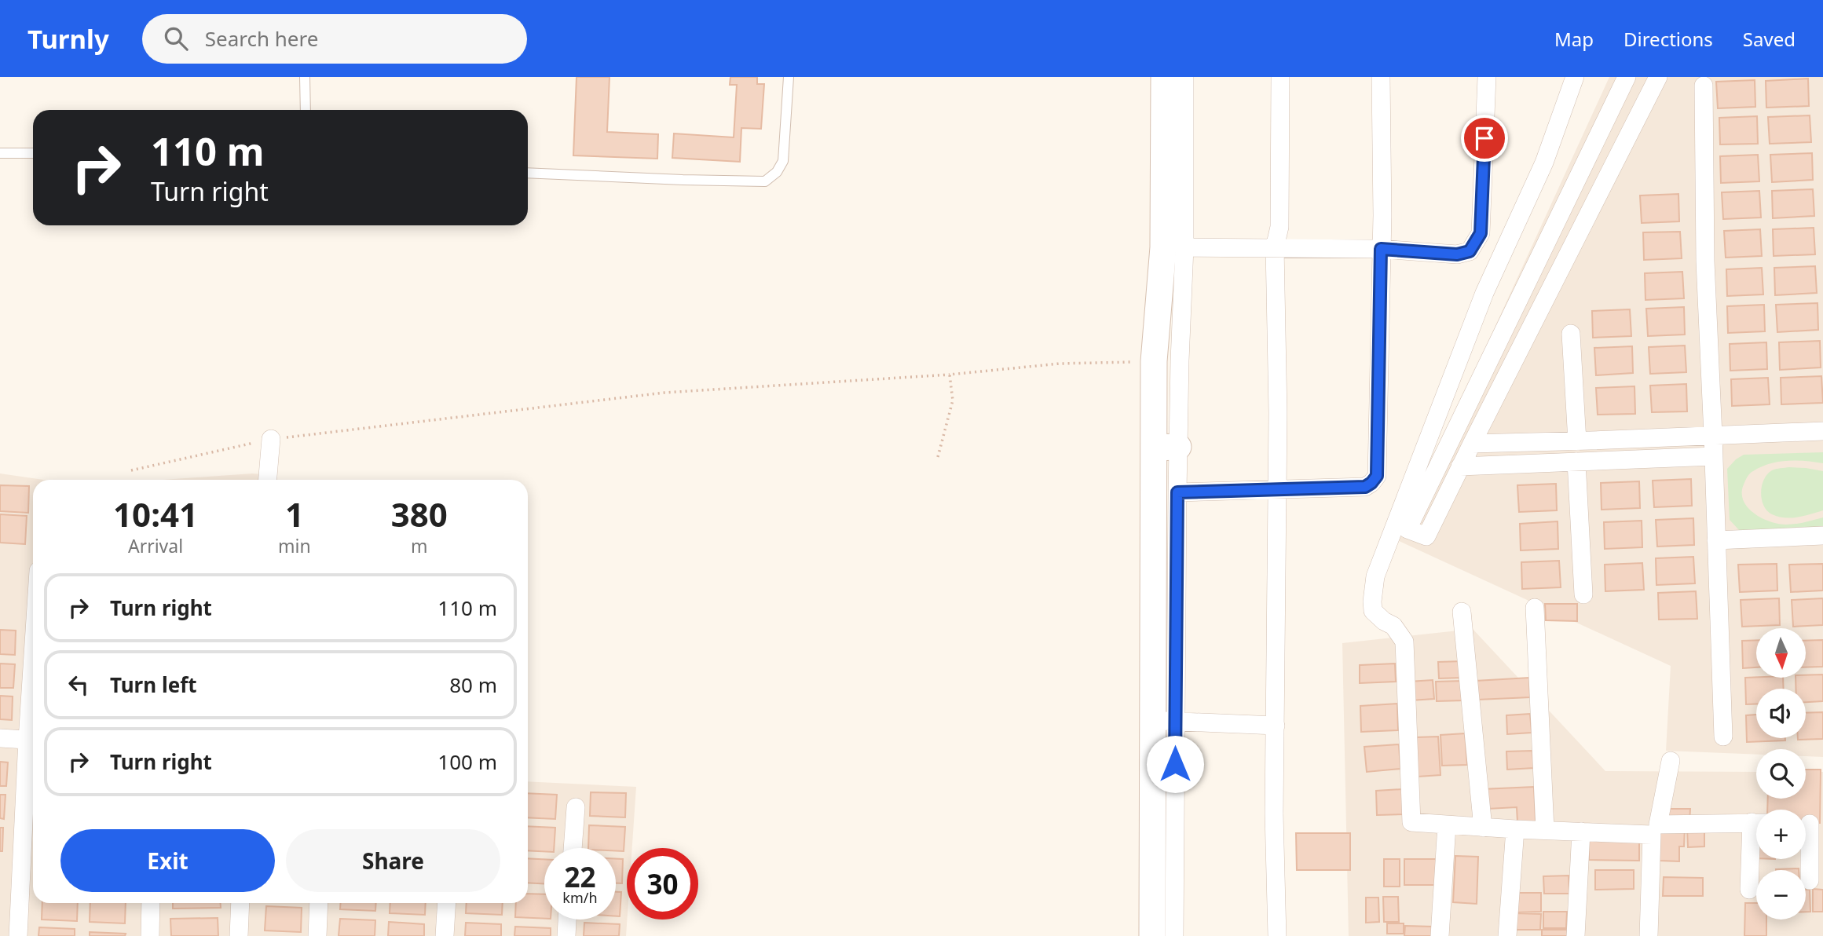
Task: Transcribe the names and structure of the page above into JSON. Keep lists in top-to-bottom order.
{
  "north": "bottom",
  "page": {
    "header": "Turnly",
    "search": "Search here",
    "nav": ["Map", "Directions", "Saved"],
    "turn": ["110 m", "Turn right"],
    "eta": [
      "10:41",
      "Arrival",
      "1",
      "min",
      "380",
      "m"
    ],
    "list": [
      {
        "name": "Turn right",
        "value": "110 m"
      },
      {
        "name": "Turn left",
        "value": "80 m"
      },
      {
        "name": "Turn right",
        "value": "100 m"
      }
    ],
    "map_buttons": ["+", "−"],
    "buttons": ["Exit", "Share"],
    "speed": "22 km/h",
    "limit": "30"
  }
}
